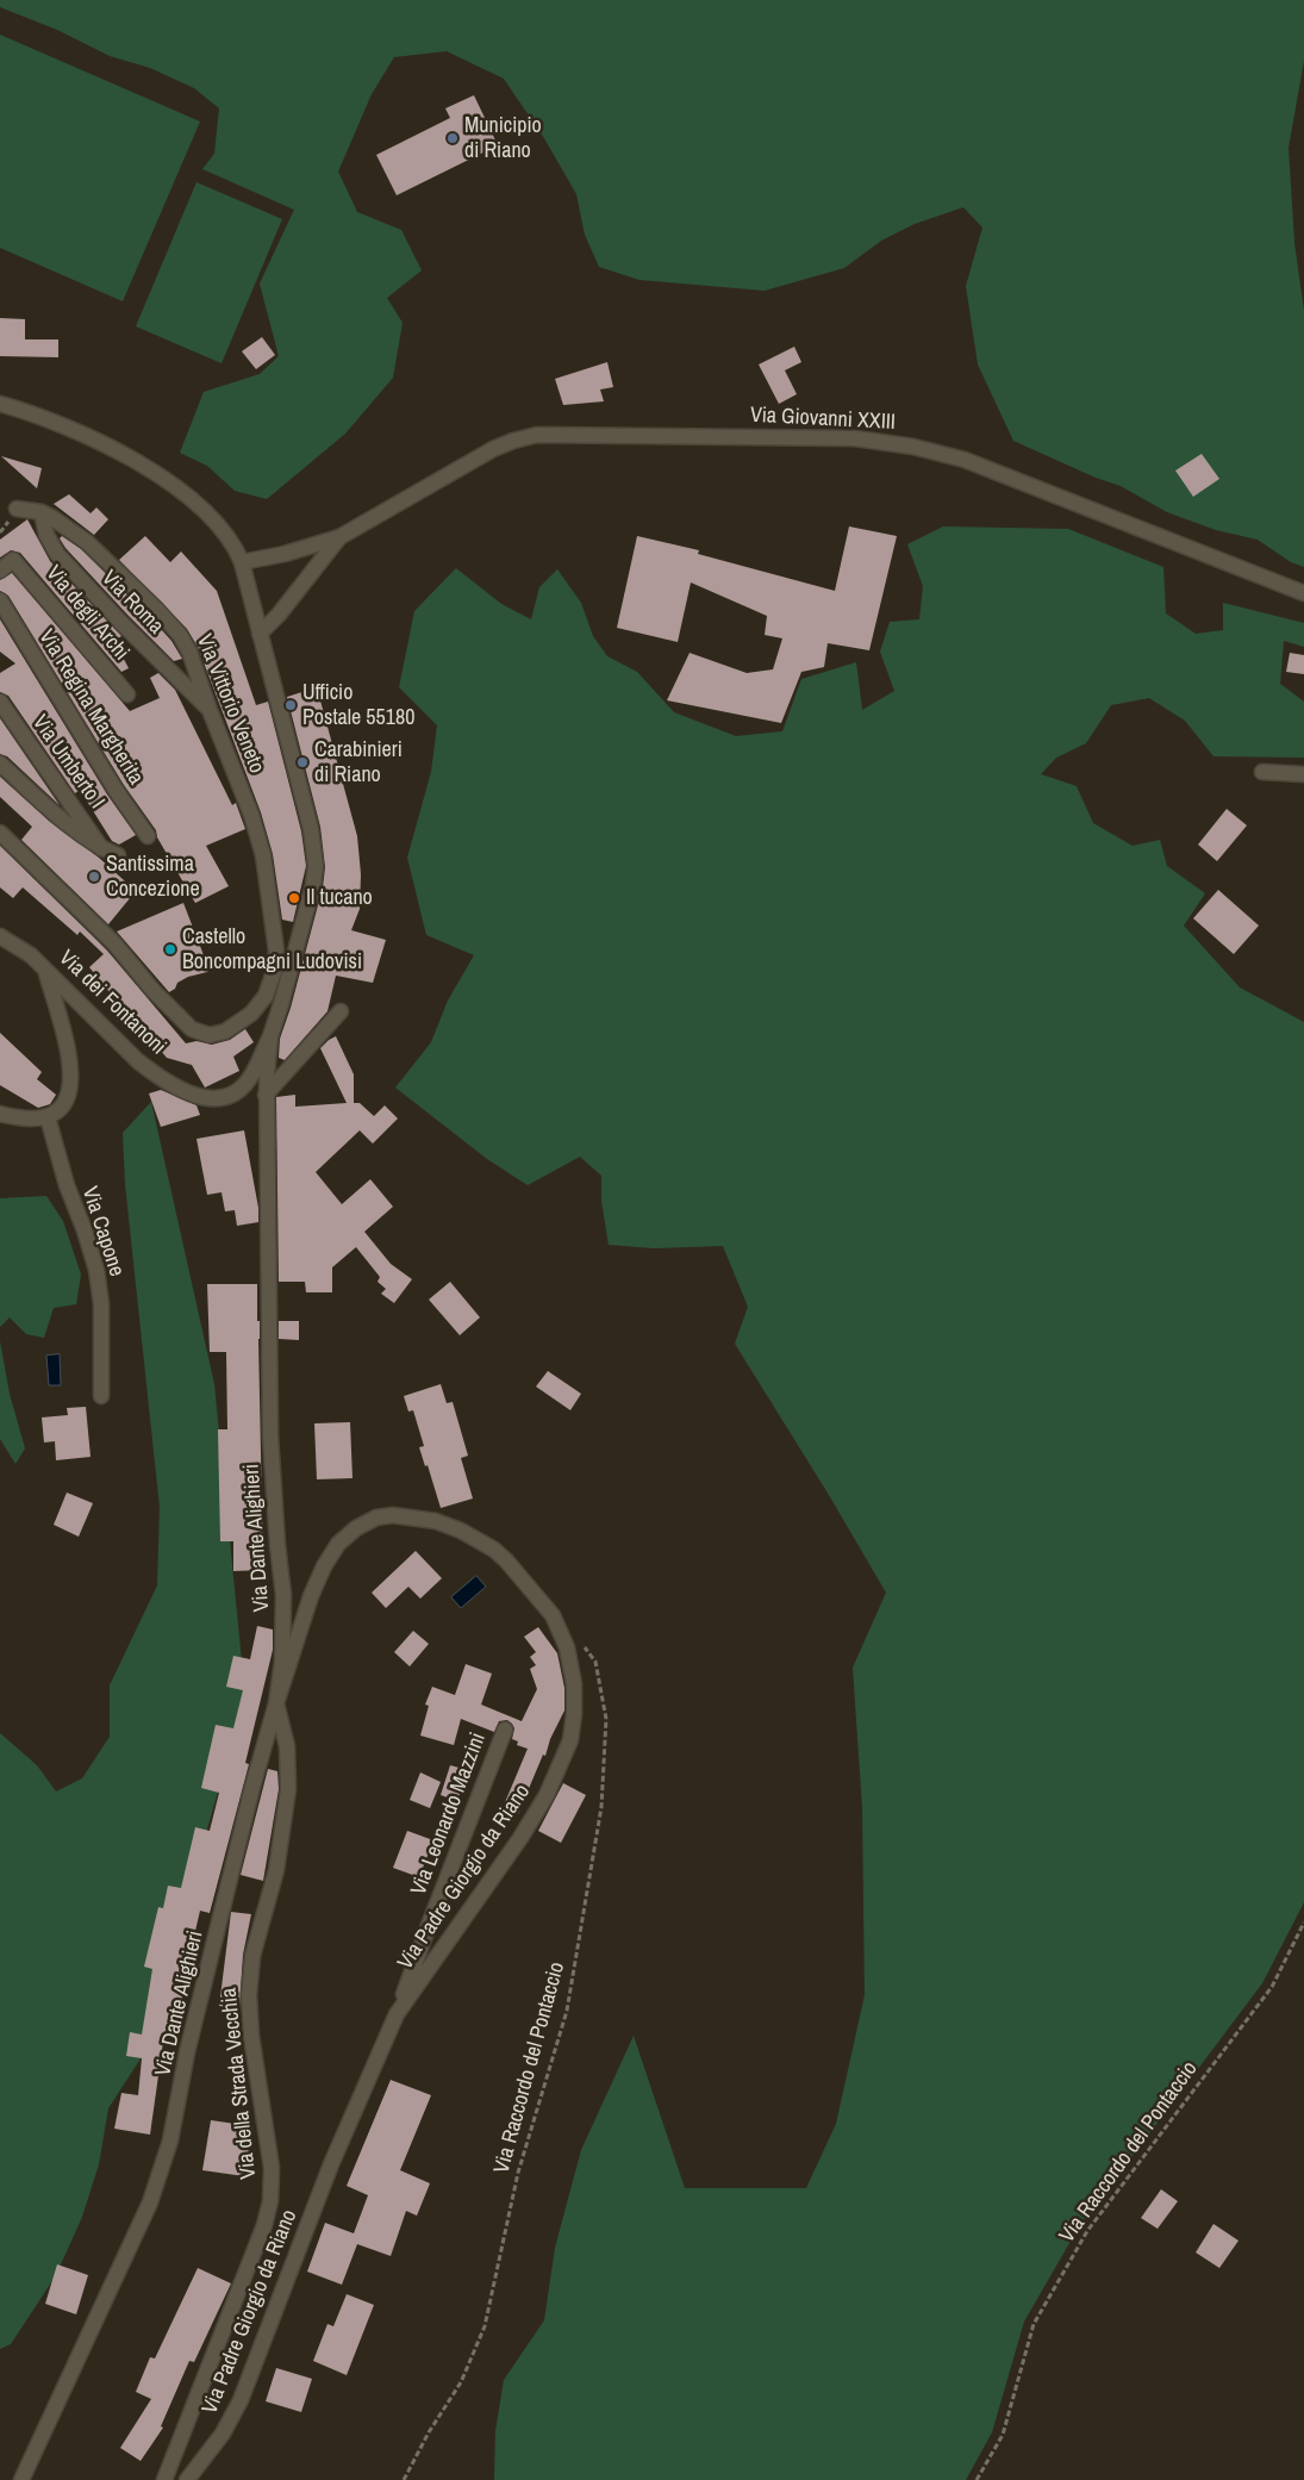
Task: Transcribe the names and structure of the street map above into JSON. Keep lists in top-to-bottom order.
{
  "streets": {
    "street": [
      "Via Giovanni XXIII",
      "Via Roma",
      "Via degli Archi",
      "Via Vittorio Veneto",
      "Via Regina Margherita",
      "Via Umberto I",
      "Via dei Fontanoni",
      "Via Capone",
      "Via Dante Alighieri",
      "Via Leonardo Mazzini",
      "Via Padre Giorgio da Riano",
      "Via della Strada Vecchia"
    ],
    "path": ["Via Raccordo del Pontaccio"]
  },
  "crossings": [
    ["Via Giovanni XXIII", "Via Dante Alighieri"],
    ["Via Roma", "Via Vittorio Veneto"],
    ["Via dei Fontanoni", "Via Dante Alighieri"],
    ["Via Dante Alighieri", "Via Padre Giorgio da Riano"],
    ["Via Dante Alighieri", "Via della Strada Vecchia"],
    ["Via Leonardo Mazzini", "Via Padre Giorgio da Riano"],
    ["Via Padre Giorgio da Riano", "Via Raccordo del Pontaccio"],
    ["Via Padre Giorgio da Riano", "Via della Strada Vecchia"]
  ],
  "places": [
    "Municipio di Riano",
    "Ufficio Postale 55180",
    "Carabinieri di Riano",
    "Santissima Concezione",
    "Il tucano",
    "Castello Boncompagni Ludovisi"
  ]
}
